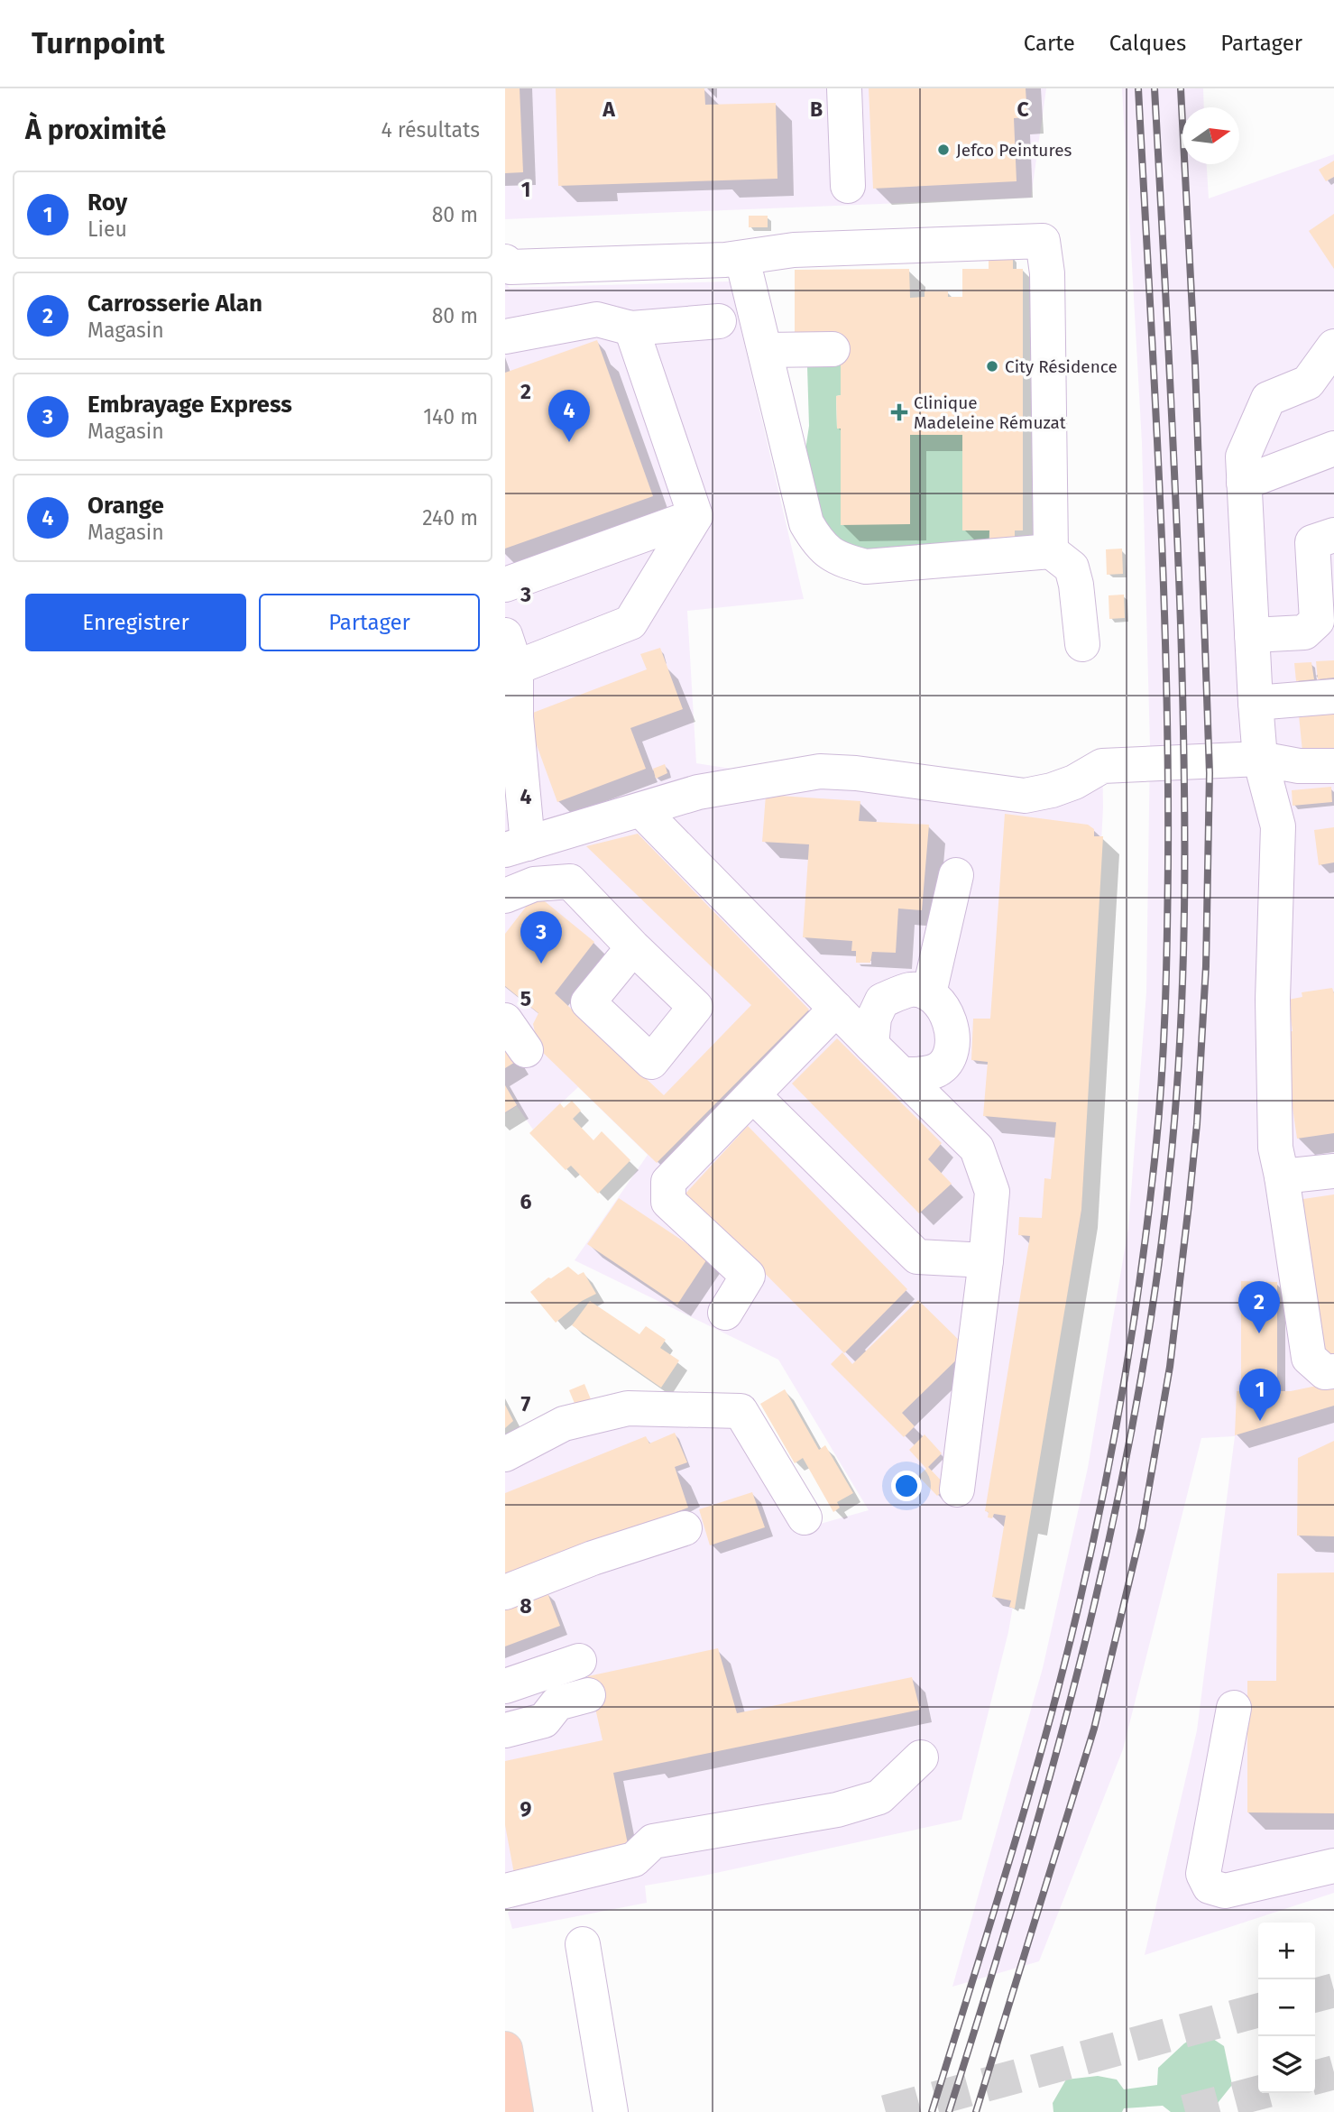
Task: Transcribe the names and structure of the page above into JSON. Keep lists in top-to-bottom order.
{
  "places": {
    "other": ["Jefco Peintures", "City Résidence"],
    "health": ["Clinique Madeleine Rémuzat"]
  },
  "north": "right",
  "page": {
    "header": "Turnpoint",
    "nav": ["Carte", "Calques", "Partager"],
    "heading": ["À proximité", "4 résultats"],
    "list": [
      {
        "mark": "1",
        "name": "Roy",
        "note": "Lieu",
        "value": "80 m"
      },
      {
        "mark": "2",
        "name": "Carrosserie Alan",
        "note": "Magasin",
        "value": "80 m"
      },
      {
        "mark": "3",
        "name": "Embrayage Express",
        "note": "Magasin",
        "value": "140 m"
      },
      {
        "mark": "4",
        "name": "Orange",
        "note": "Magasin",
        "value": "240 m"
      }
    ],
    "pins": [
      "4",
      "3",
      "2",
      "1"
    ],
    "buttons": ["Enregistrer", "Partager"],
    "map_buttons": ["+", "−"]
  },
  "grid": {
    "columns": ["A", "B", "C"],
    "rows": [
      "1",
      "2",
      "3",
      "4",
      "5",
      "6",
      "7",
      "8",
      "9"
    ]
  }
}
